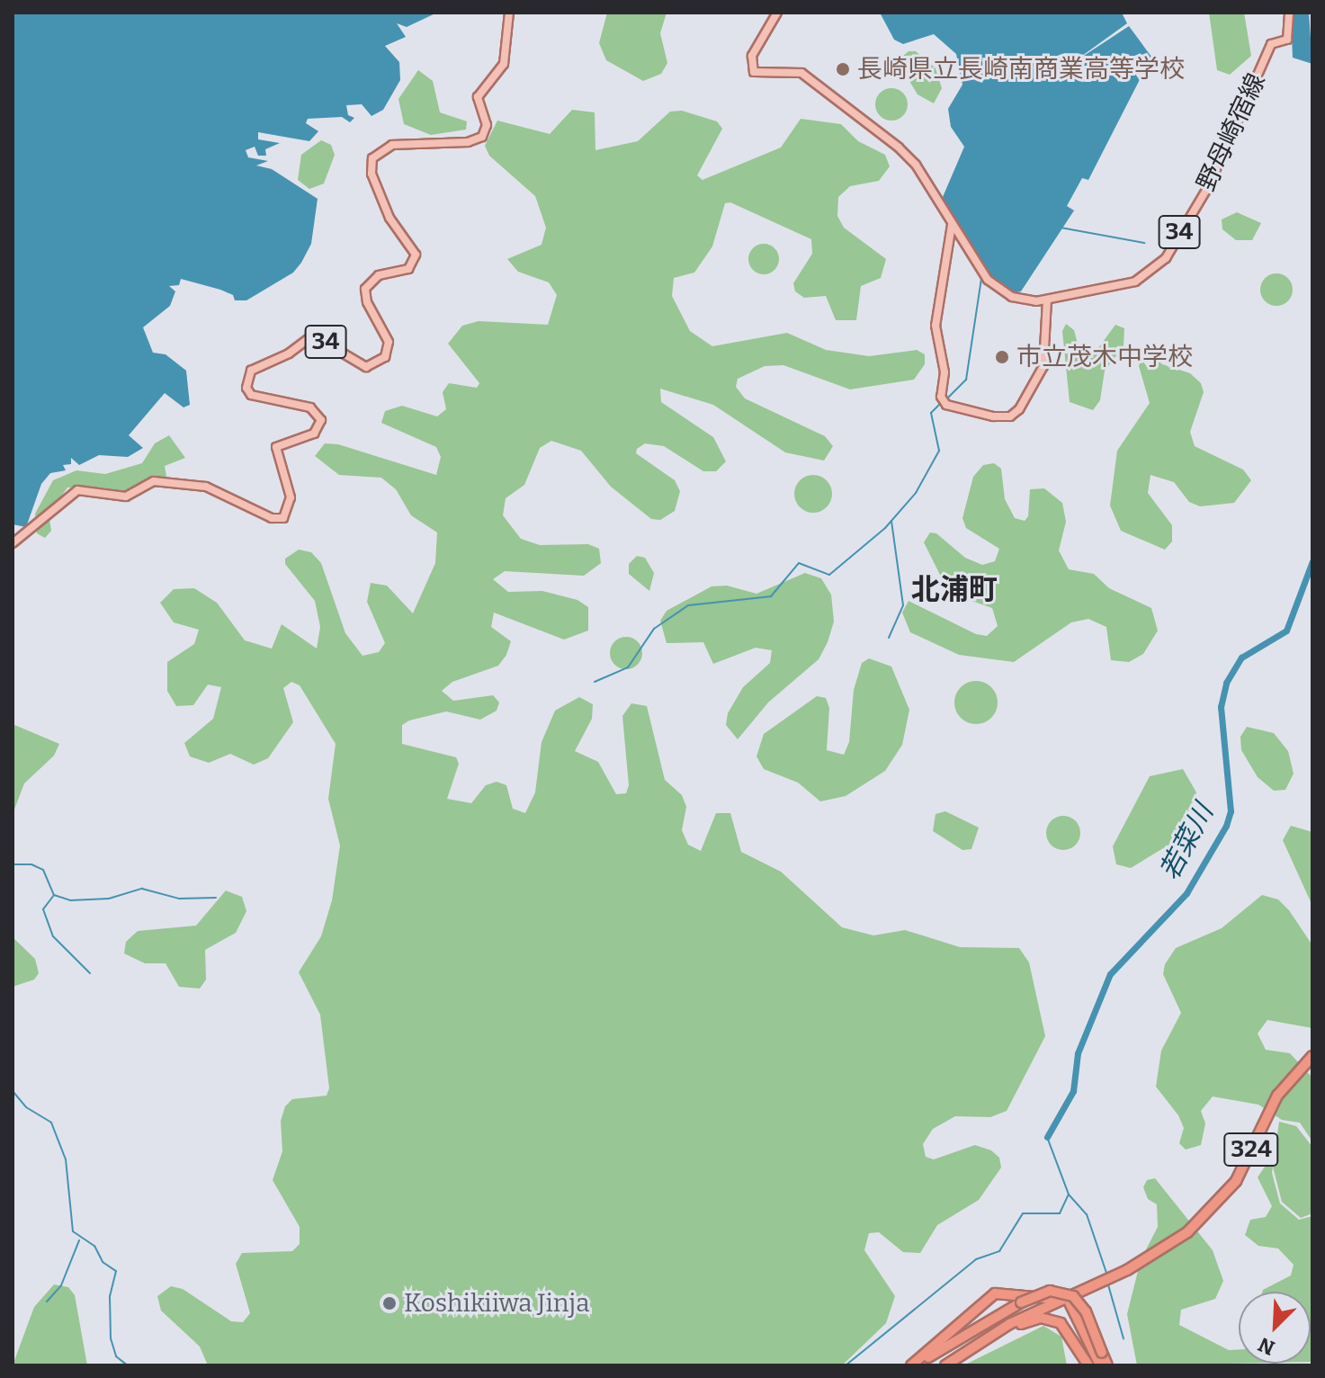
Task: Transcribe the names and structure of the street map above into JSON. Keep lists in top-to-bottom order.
{
  "streets": {
    "highway": ["324"],
    "main road": ["野母崎宿線", "34"]
  },
  "districts": ["北浦町"],
  "water": ["若菜川"],
  "places": ["長崎県立長崎南商業高等学校", "市立茂木中学校", "Koshikiiwa Jinja"],
  "north": "bottom left"
}
